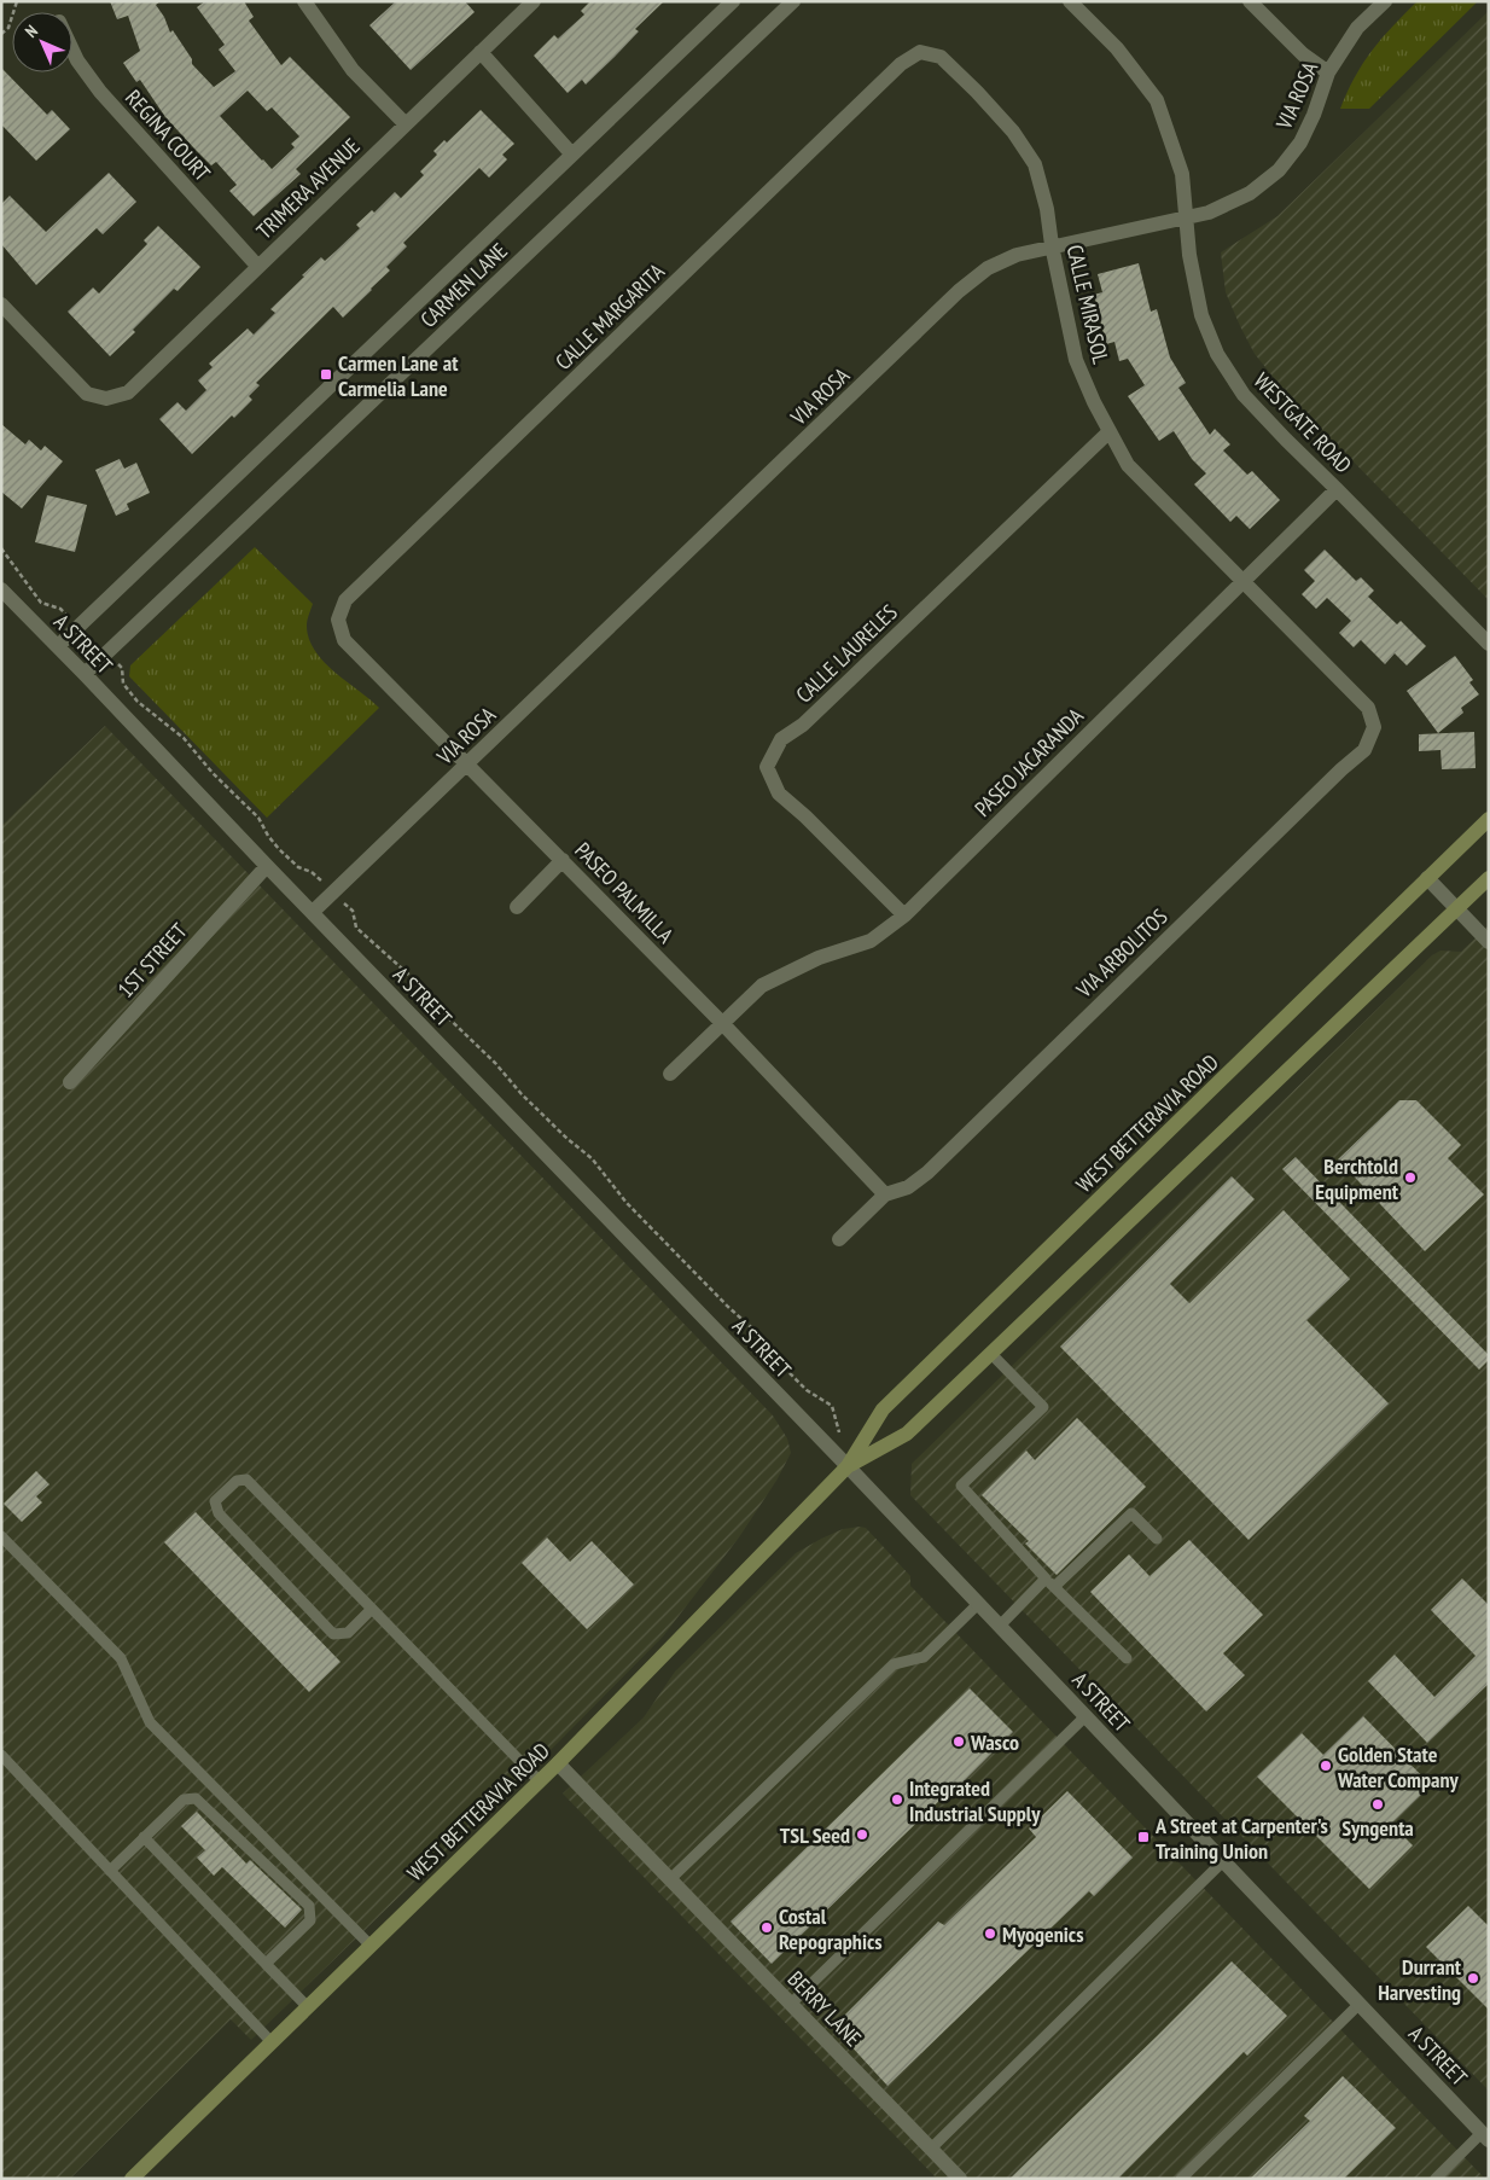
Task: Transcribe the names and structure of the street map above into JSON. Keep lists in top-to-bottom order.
{
  "streets": {
    "street": [
      "VIA ROSA",
      "REGINA COURT",
      "TRIMERA AVENUE",
      "CARMEN LANE",
      "CALLE MIRASOL",
      "CALLE MARGARITA",
      "WESTGATE ROAD",
      "A STREET",
      "CALLE LAURELES",
      "PASEO JACARANDA",
      "PASEO PALMILLA",
      "VIA ARBOLITOS",
      "1ST STREET",
      "WEST BETTERAVIA ROAD",
      "BERRY LANE"
    ]
  },
  "crossings": [
    ["VIA ROSA", "CALLE MIRASOL"],
    ["VIA ROSA", "WESTGATE ROAD"],
    ["VIA ROSA", "A STREET"],
    ["VIA ROSA", "PASEO PALMILLA"],
    ["REGINA COURT", "TRIMERA AVENUE"],
    ["CARMEN LANE", "A STREET"],
    ["CALLE MIRASOL", "CALLE MARGARITA"],
    ["CALLE MIRASOL", "CALLE LAURELES"],
    ["CALLE MIRASOL", "PASEO JACARANDA"],
    ["CALLE MIRASOL", "VIA ARBOLITOS"],
    ["CALLE MARGARITA", "PASEO PALMILLA"],
    ["WESTGATE ROAD", "PASEO JACARANDA"],
    ["A STREET", "1ST STREET"],
    ["A STREET", "WEST BETTERAVIA ROAD"],
    ["CALLE LAURELES", "PASEO JACARANDA"],
    ["PASEO JACARANDA", "PASEO PALMILLA"],
    ["PASEO PALMILLA", "VIA ARBOLITOS"],
    ["WEST BETTERAVIA ROAD", "BERRY LANE"]
  ],
  "places": {
    "transit": ["Carmen Lane at Carmelia Lane", "A Street at Carpenter's Training Union"],
    "other": [
      "Berchtold Equipment",
      "Wasco",
      "Golden State Water Company",
      "Integrated Industrial Supply",
      "Syngenta",
      "TSL Seed",
      "Costal Repographics",
      "Myogenics",
      "Durrant Harvesting"
    ]
  },
  "north": "top left"
}
